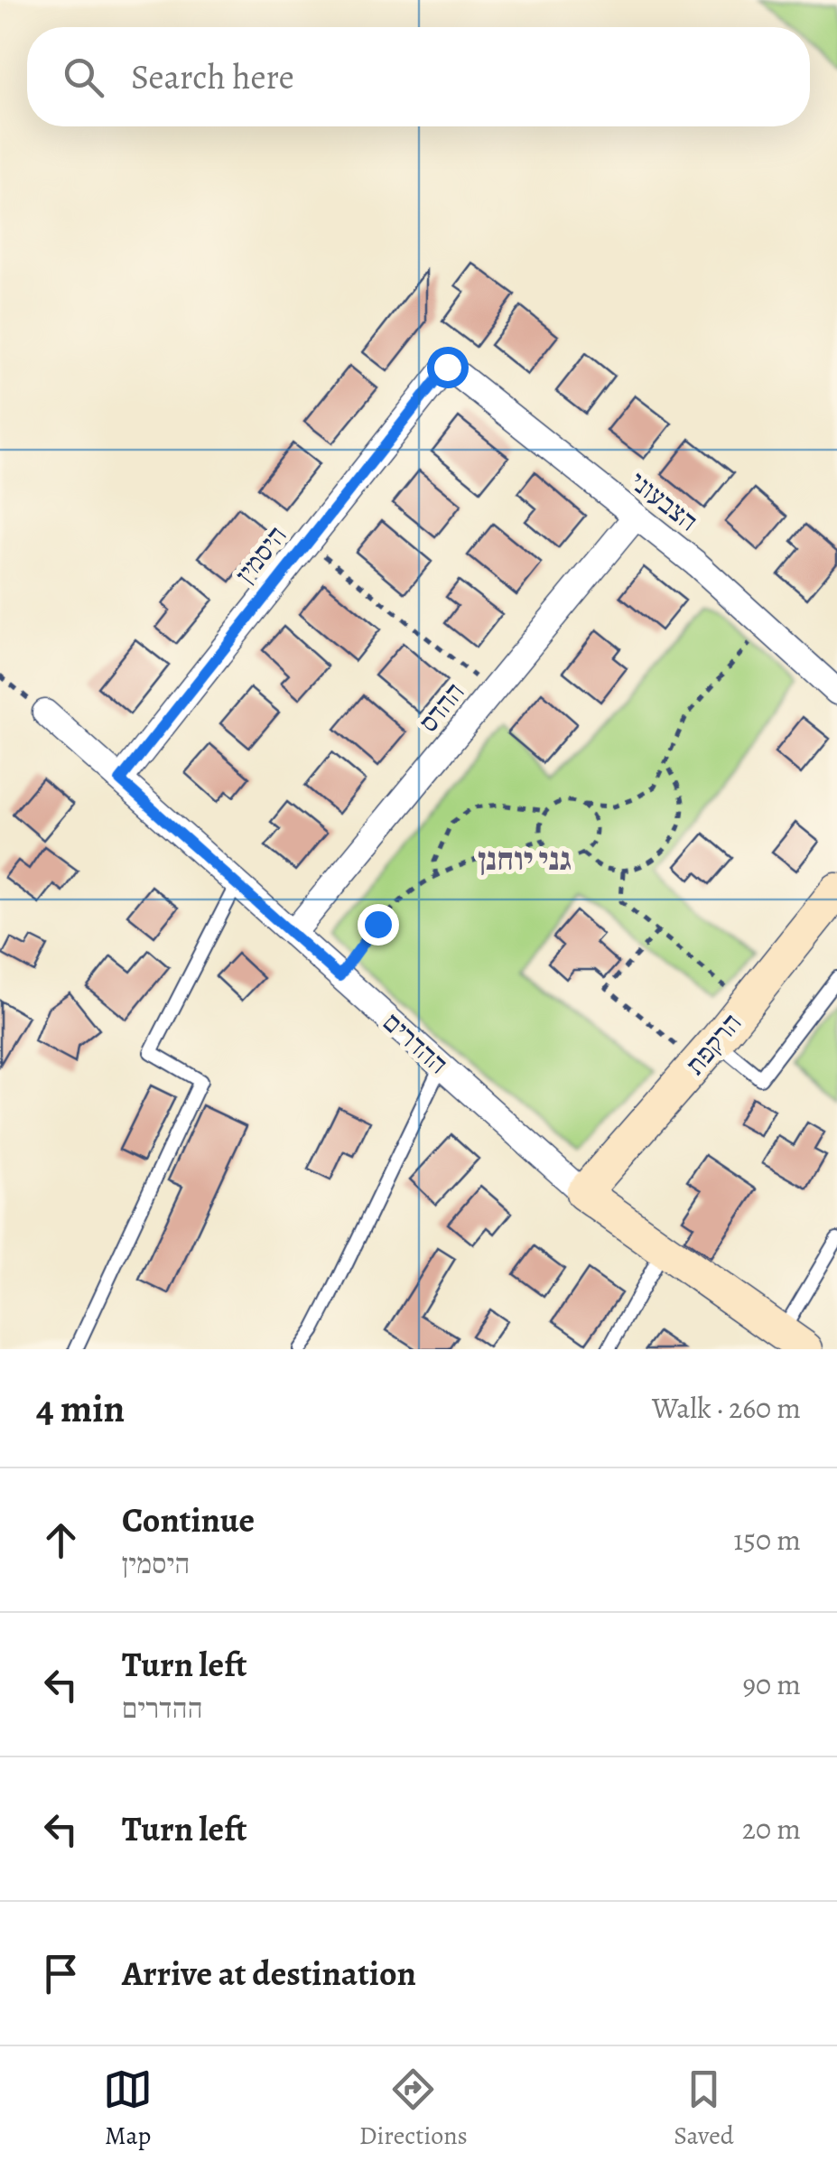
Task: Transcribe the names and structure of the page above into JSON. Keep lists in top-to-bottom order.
{
  "streets": {
    "main road": ["ההדרים", "הרקפת"],
    "street": ["הצבעוני", "היסמין", "ההדס"]
  },
  "crossings": [
    ["הצבעוני", "היסמין"],
    ["הצבעוני", "ההדס"],
    ["היסמין", "ההדרים"],
    ["ההדס", "ההדרים"],
    ["ההדרים", "הרקפת"]
  ],
  "districts": ["גני יוחנן"],
  "page": {
    "search": "Search here",
    "heading": ["4 min", "Walk · 260 m"],
    "list": [
      ["Continue", "היסמין", "150 m"],
      ["Turn left", "ההדרים", "90 m"],
      ["Turn left", "20 m"],
      "Arrive at destination"
    ],
    "nav": ["Map", "Directions", "Saved"]
  }
}
